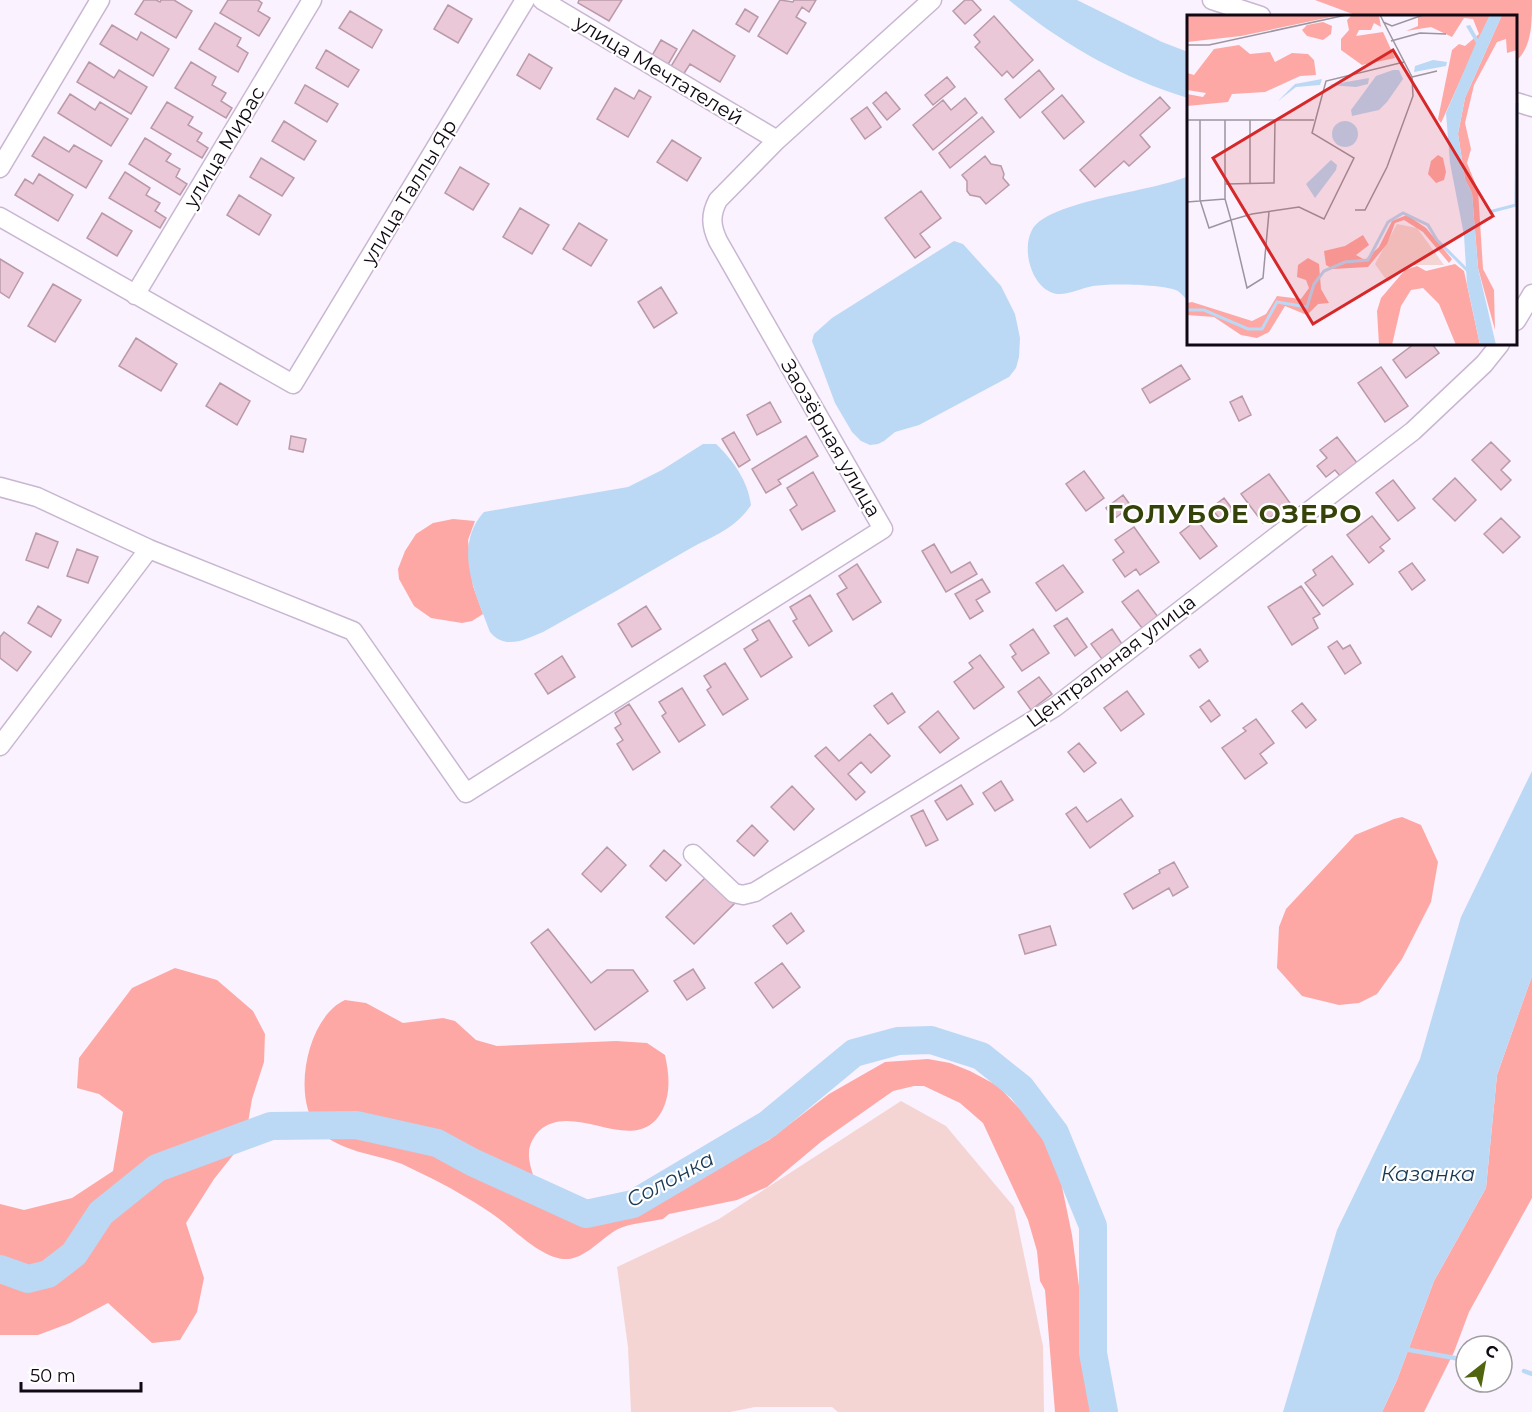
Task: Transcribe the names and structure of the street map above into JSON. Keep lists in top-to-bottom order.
{
  "streets": {
    "street": [
      "улица Мечтателей",
      "улица Мирас",
      "улица Таллы Яр",
      "Заозёрная улица",
      "Центральная улица"
    ]
  },
  "crossings": [
    ["улица Мечтателей", "Заозёрная улица"],
    ["улица Мирас", "улица Таллы Яр"]
  ],
  "districts": ["ГОЛУБОЕ ОЗЕРО"],
  "water": ["Казанка", "Солонка"],
  "scale_bar": "50 m",
  "north": "top right"
}
